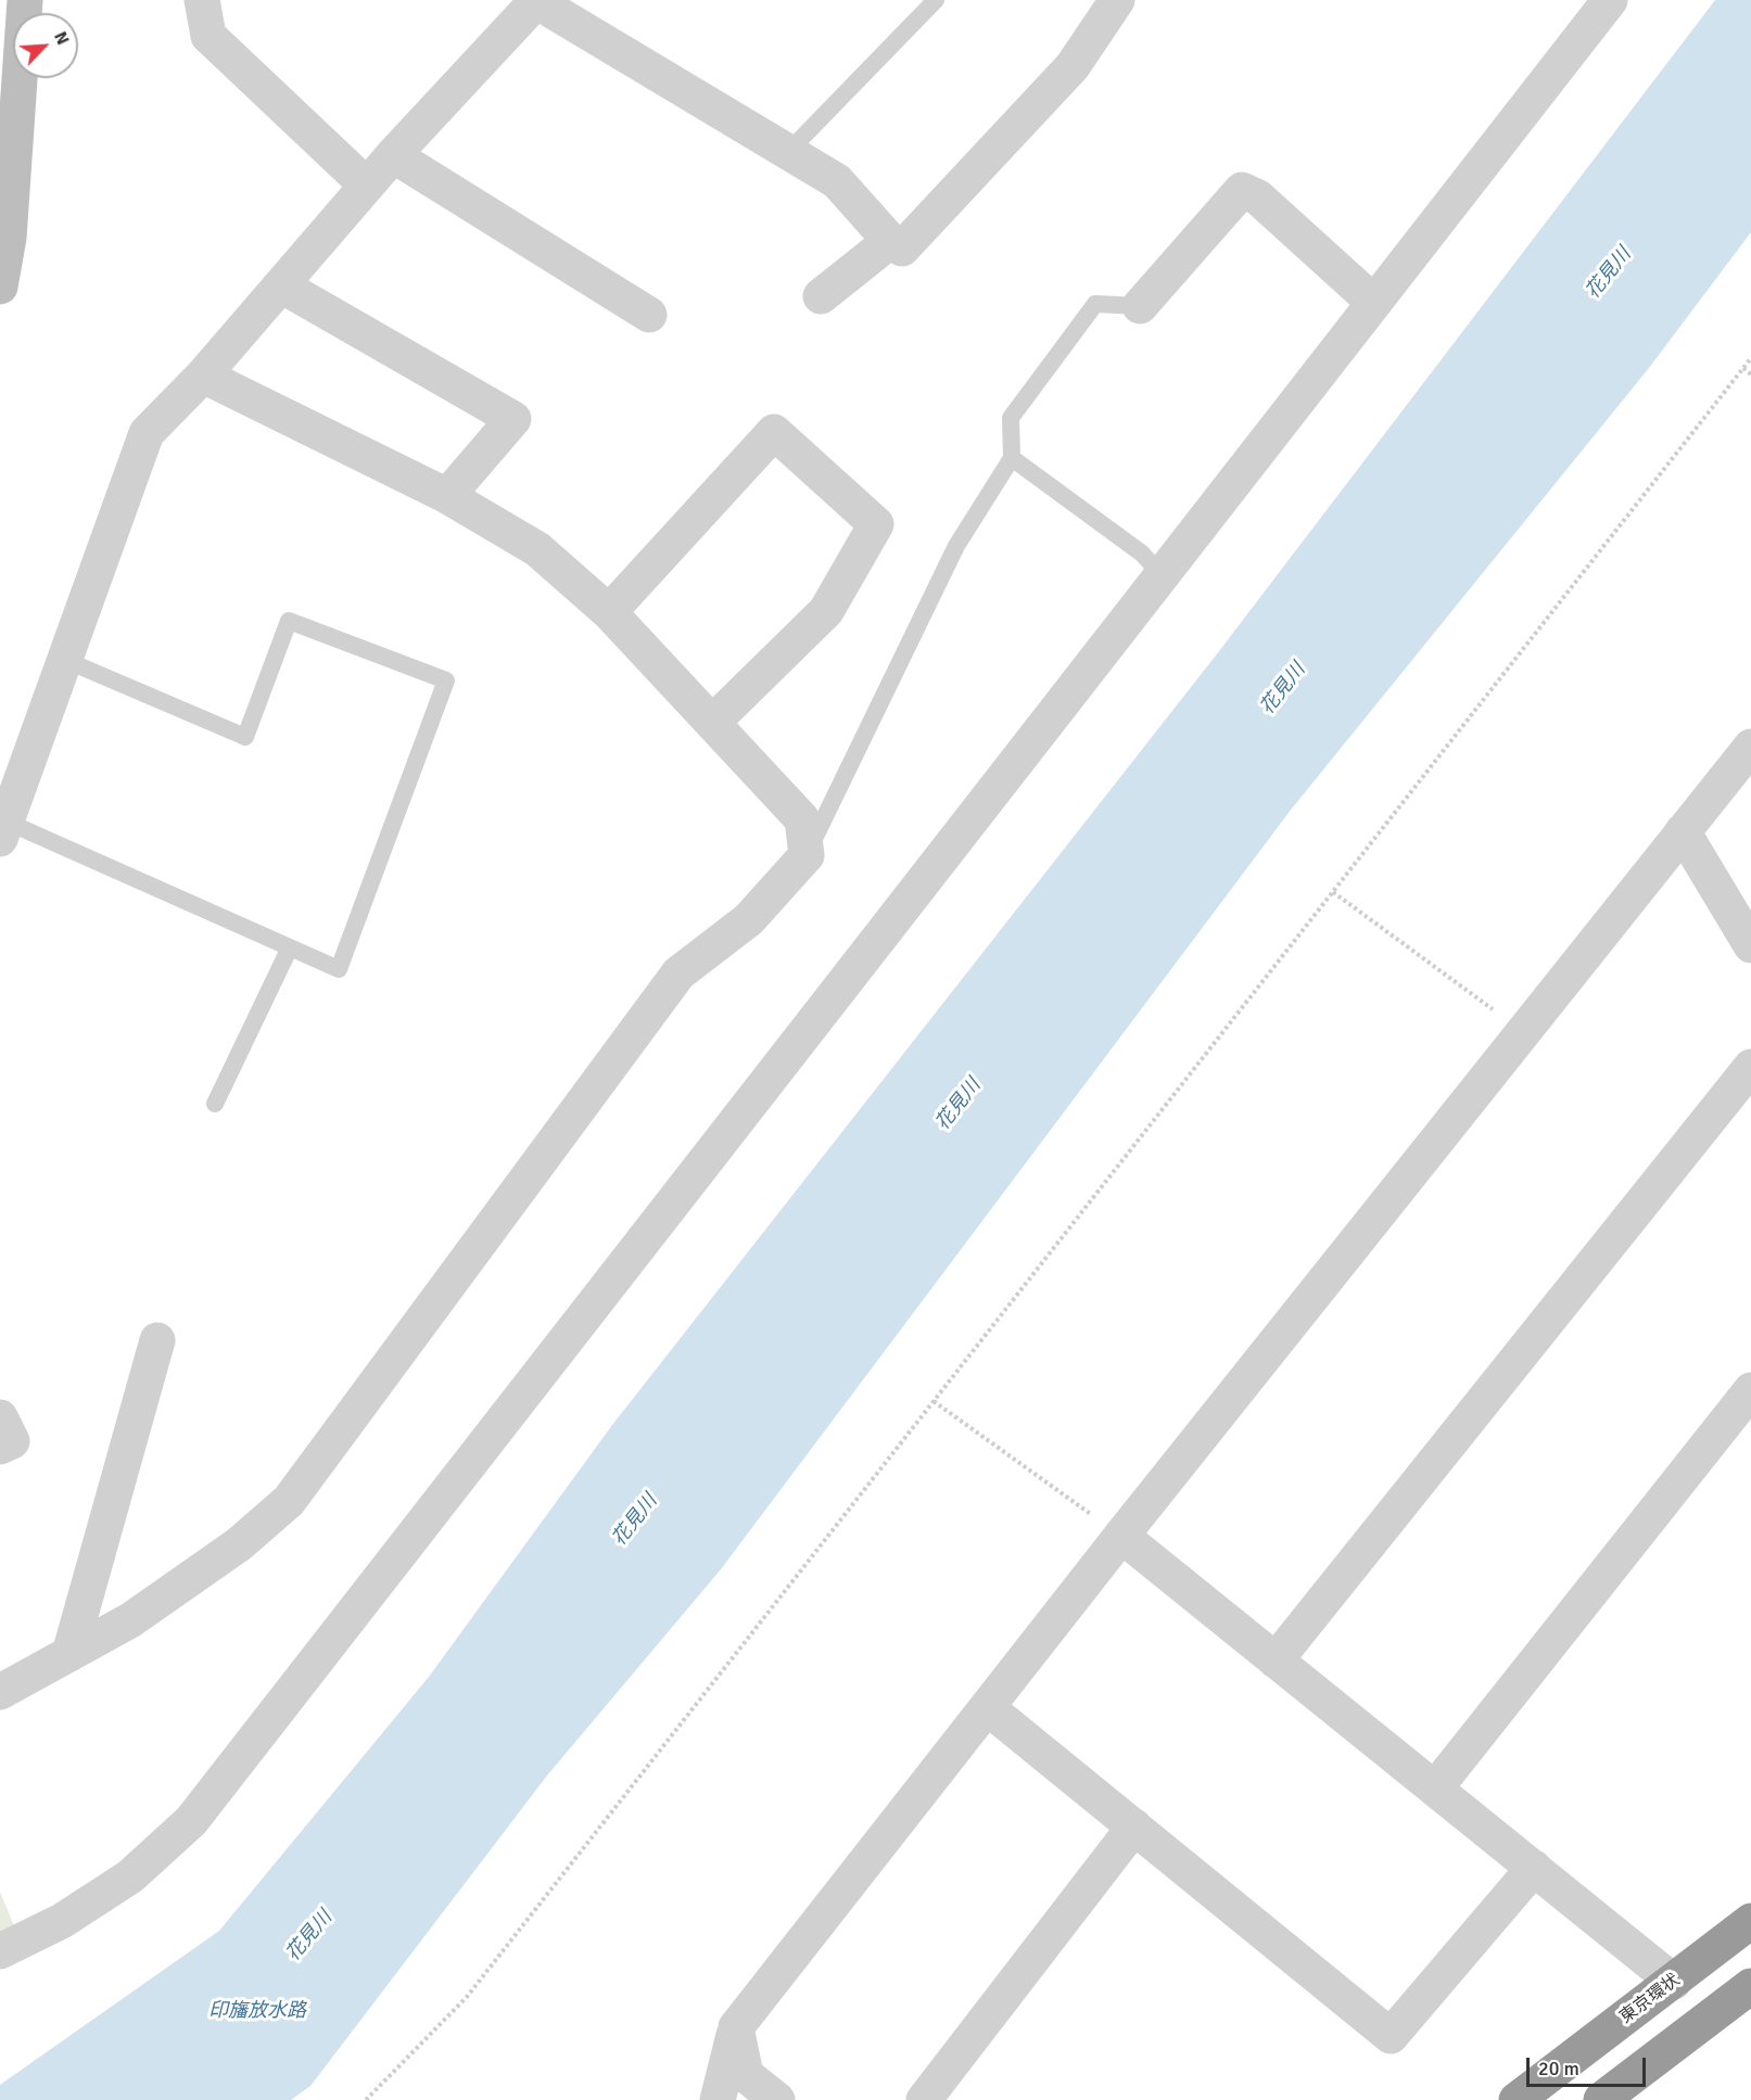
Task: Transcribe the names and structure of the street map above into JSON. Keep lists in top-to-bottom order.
{
  "streets": {
    "highway": ["東京環状"]
  },
  "water": ["花見川", "印旛放水路"],
  "scale_bar": "20 m",
  "north": "top right"
}
